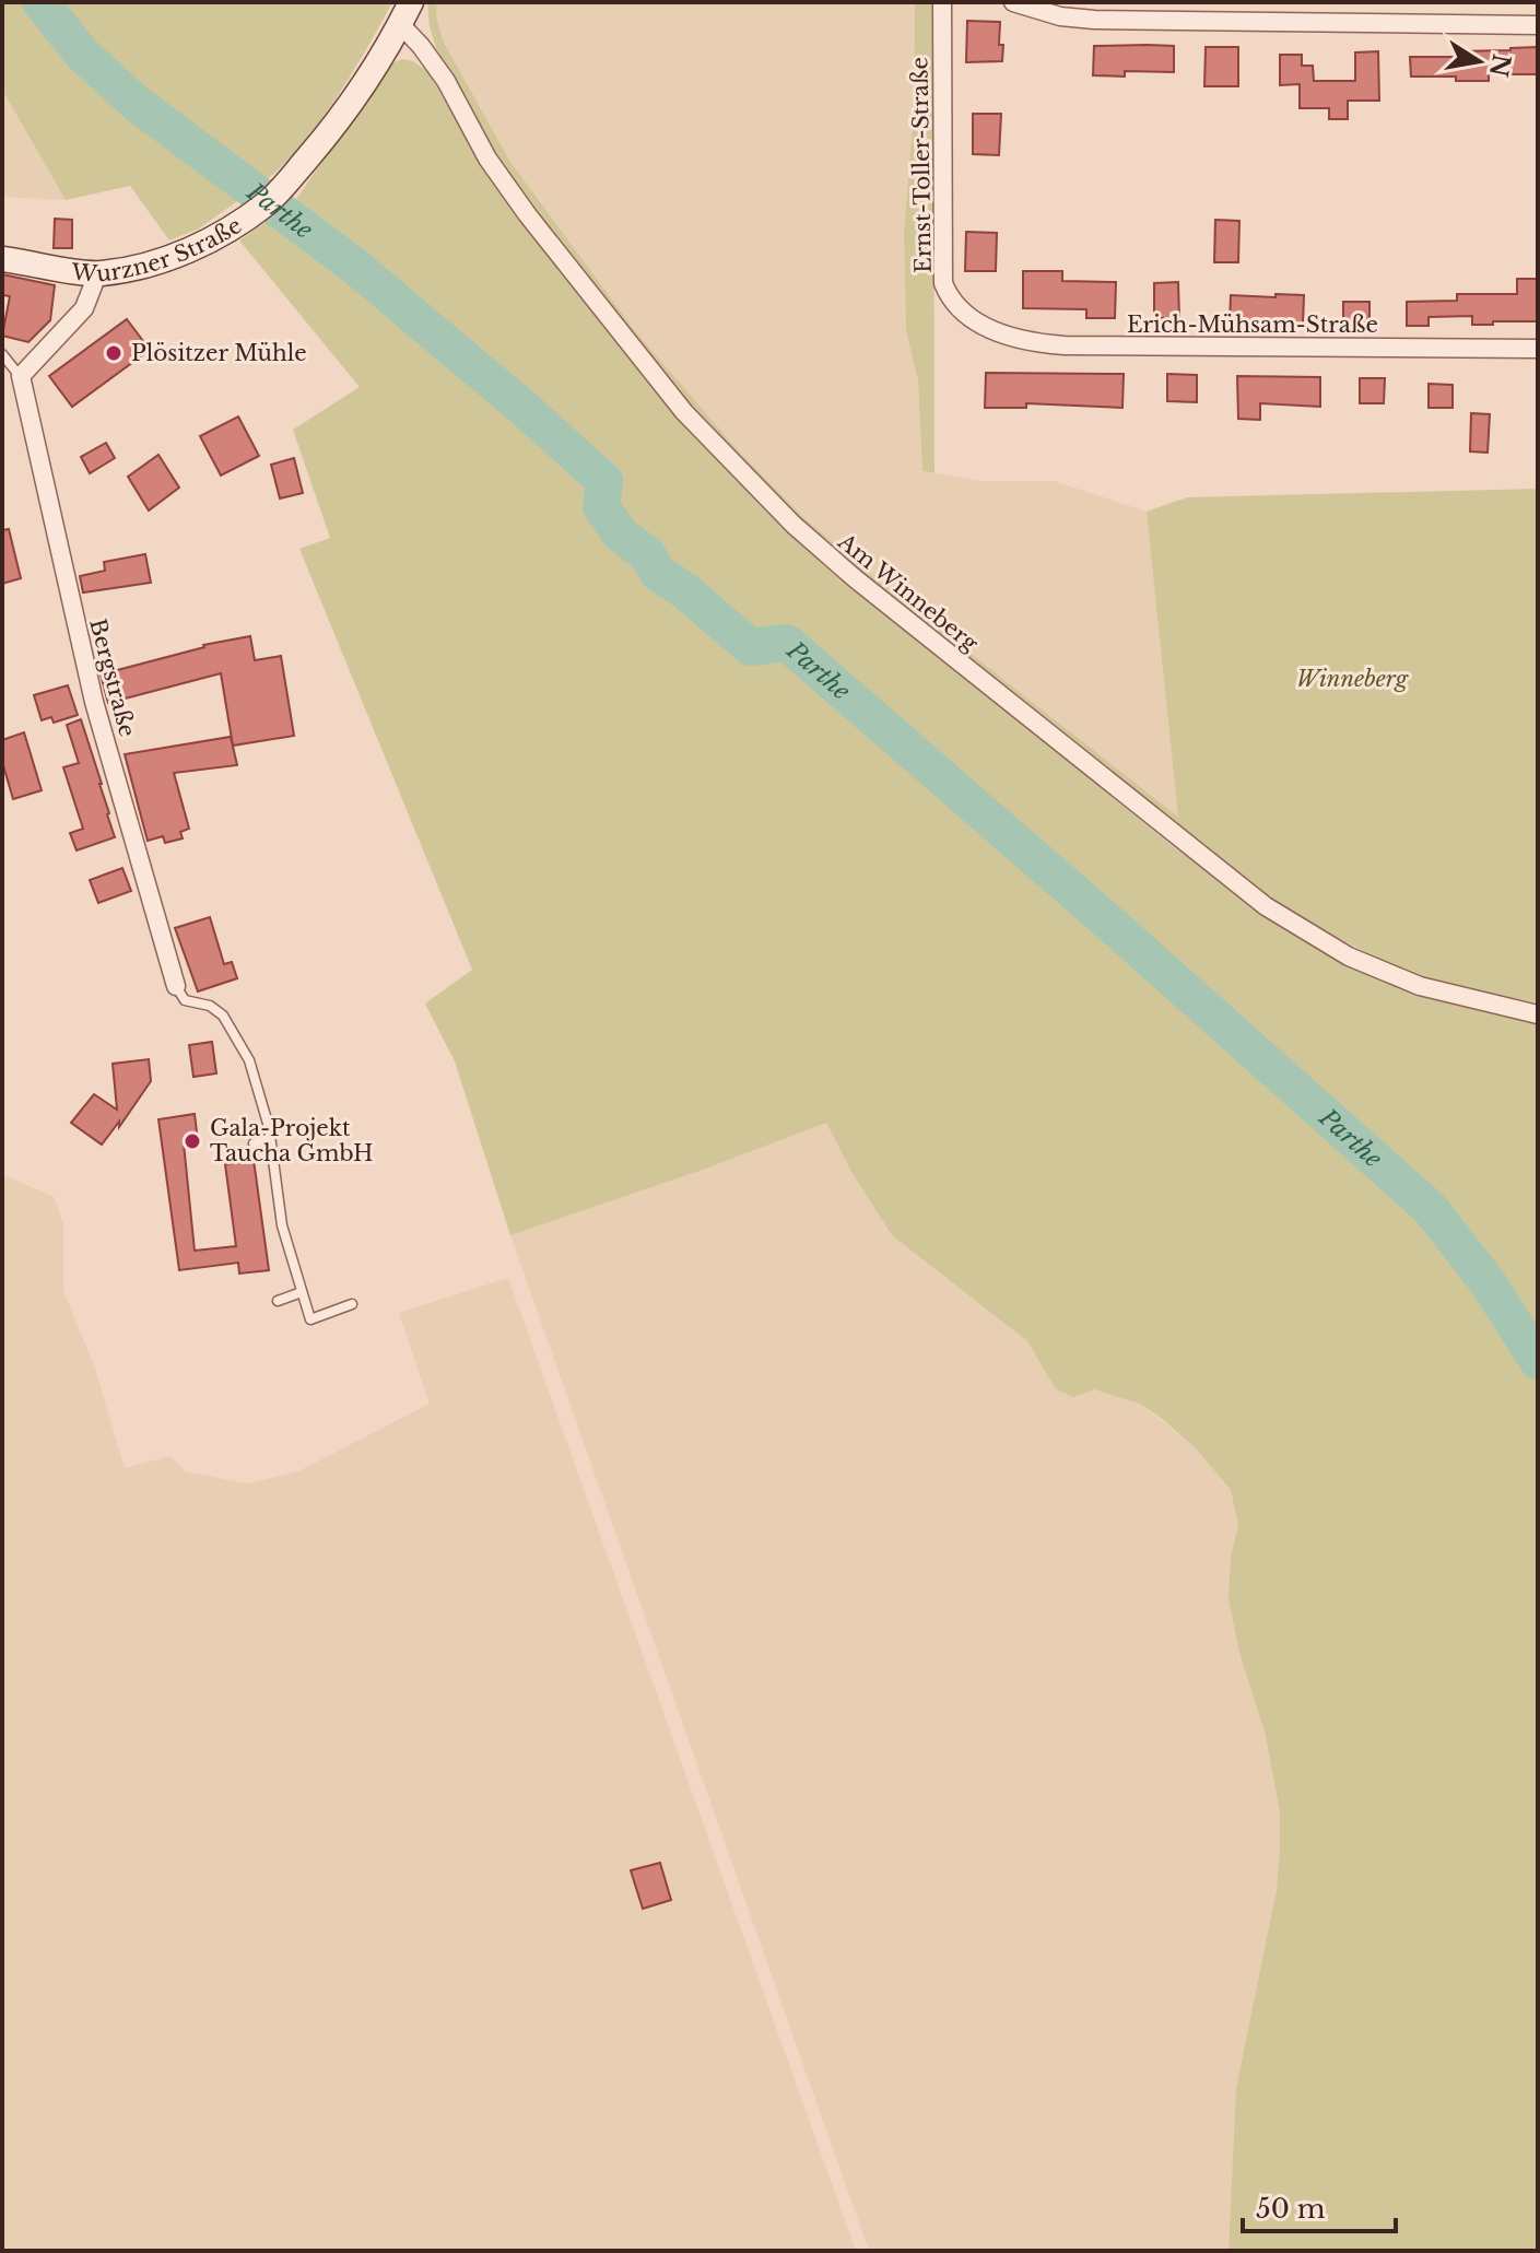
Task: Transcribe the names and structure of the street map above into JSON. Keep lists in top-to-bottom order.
{
  "streets": {
    "street": [
      "Ernst-Toller-Straße",
      "Wurzner Straße",
      "Erich-Mühsam-Straße",
      "Am Winneberg",
      "Bergstraße"
    ]
  },
  "crossings": [
    ["Ernst-Toller-Straße", "Erich-Mühsam-Straße"],
    ["Wurzner Straße", "Am Winneberg"]
  ],
  "water": ["Parthe"],
  "parks": ["Winneberg"],
  "places": ["Plösitzer Mühle", "Gala-Projekt Taucha GmbH"],
  "scale_bar": "50 m",
  "north": "right"
}
